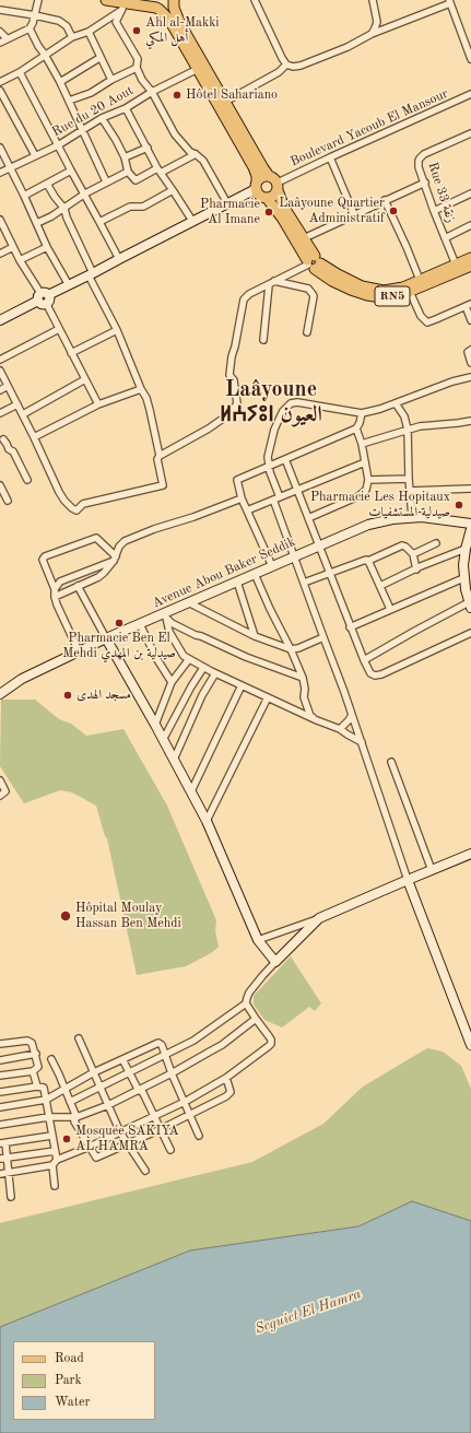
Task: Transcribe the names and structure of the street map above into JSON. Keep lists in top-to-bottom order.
{
  "streets": {
    "main road": ["RN5"],
    "street": [
      "Rue du 20 Aout",
      "Boulevard Yacoub El Mansour",
      "Rue 33 زنقة",
      "Avenue Abou Baker Seddik"
    ]
  },
  "crossings": [
    ["Boulevard Yacoub El Mansour", "RN5"],
    ["Rue 33 زنقة", "RN5"]
  ],
  "districts": ["Laâyoune ⵍⵄⵢⵓⵏ العيون"],
  "water": ["Seguiet El Hamra"],
  "places": [
    "Ahl al-Makki أهل المكي",
    "Hôtel Sahariano",
    "Laâyoune Quartier Administratif",
    "Pharmacie Al Imane",
    "Pharmacie Les Hopitaux صيدلية المستشفيات",
    "Pharmacie Ben El Mehdi صيدلية بن المهدي",
    "مسجد الهدى",
    "Hôpital Moulay Hassan Ben Mehdi",
    "Mosquée SAKIYA AL HAMRA"
  ],
  "legend": ["Road", "Park", "Water"]
}
